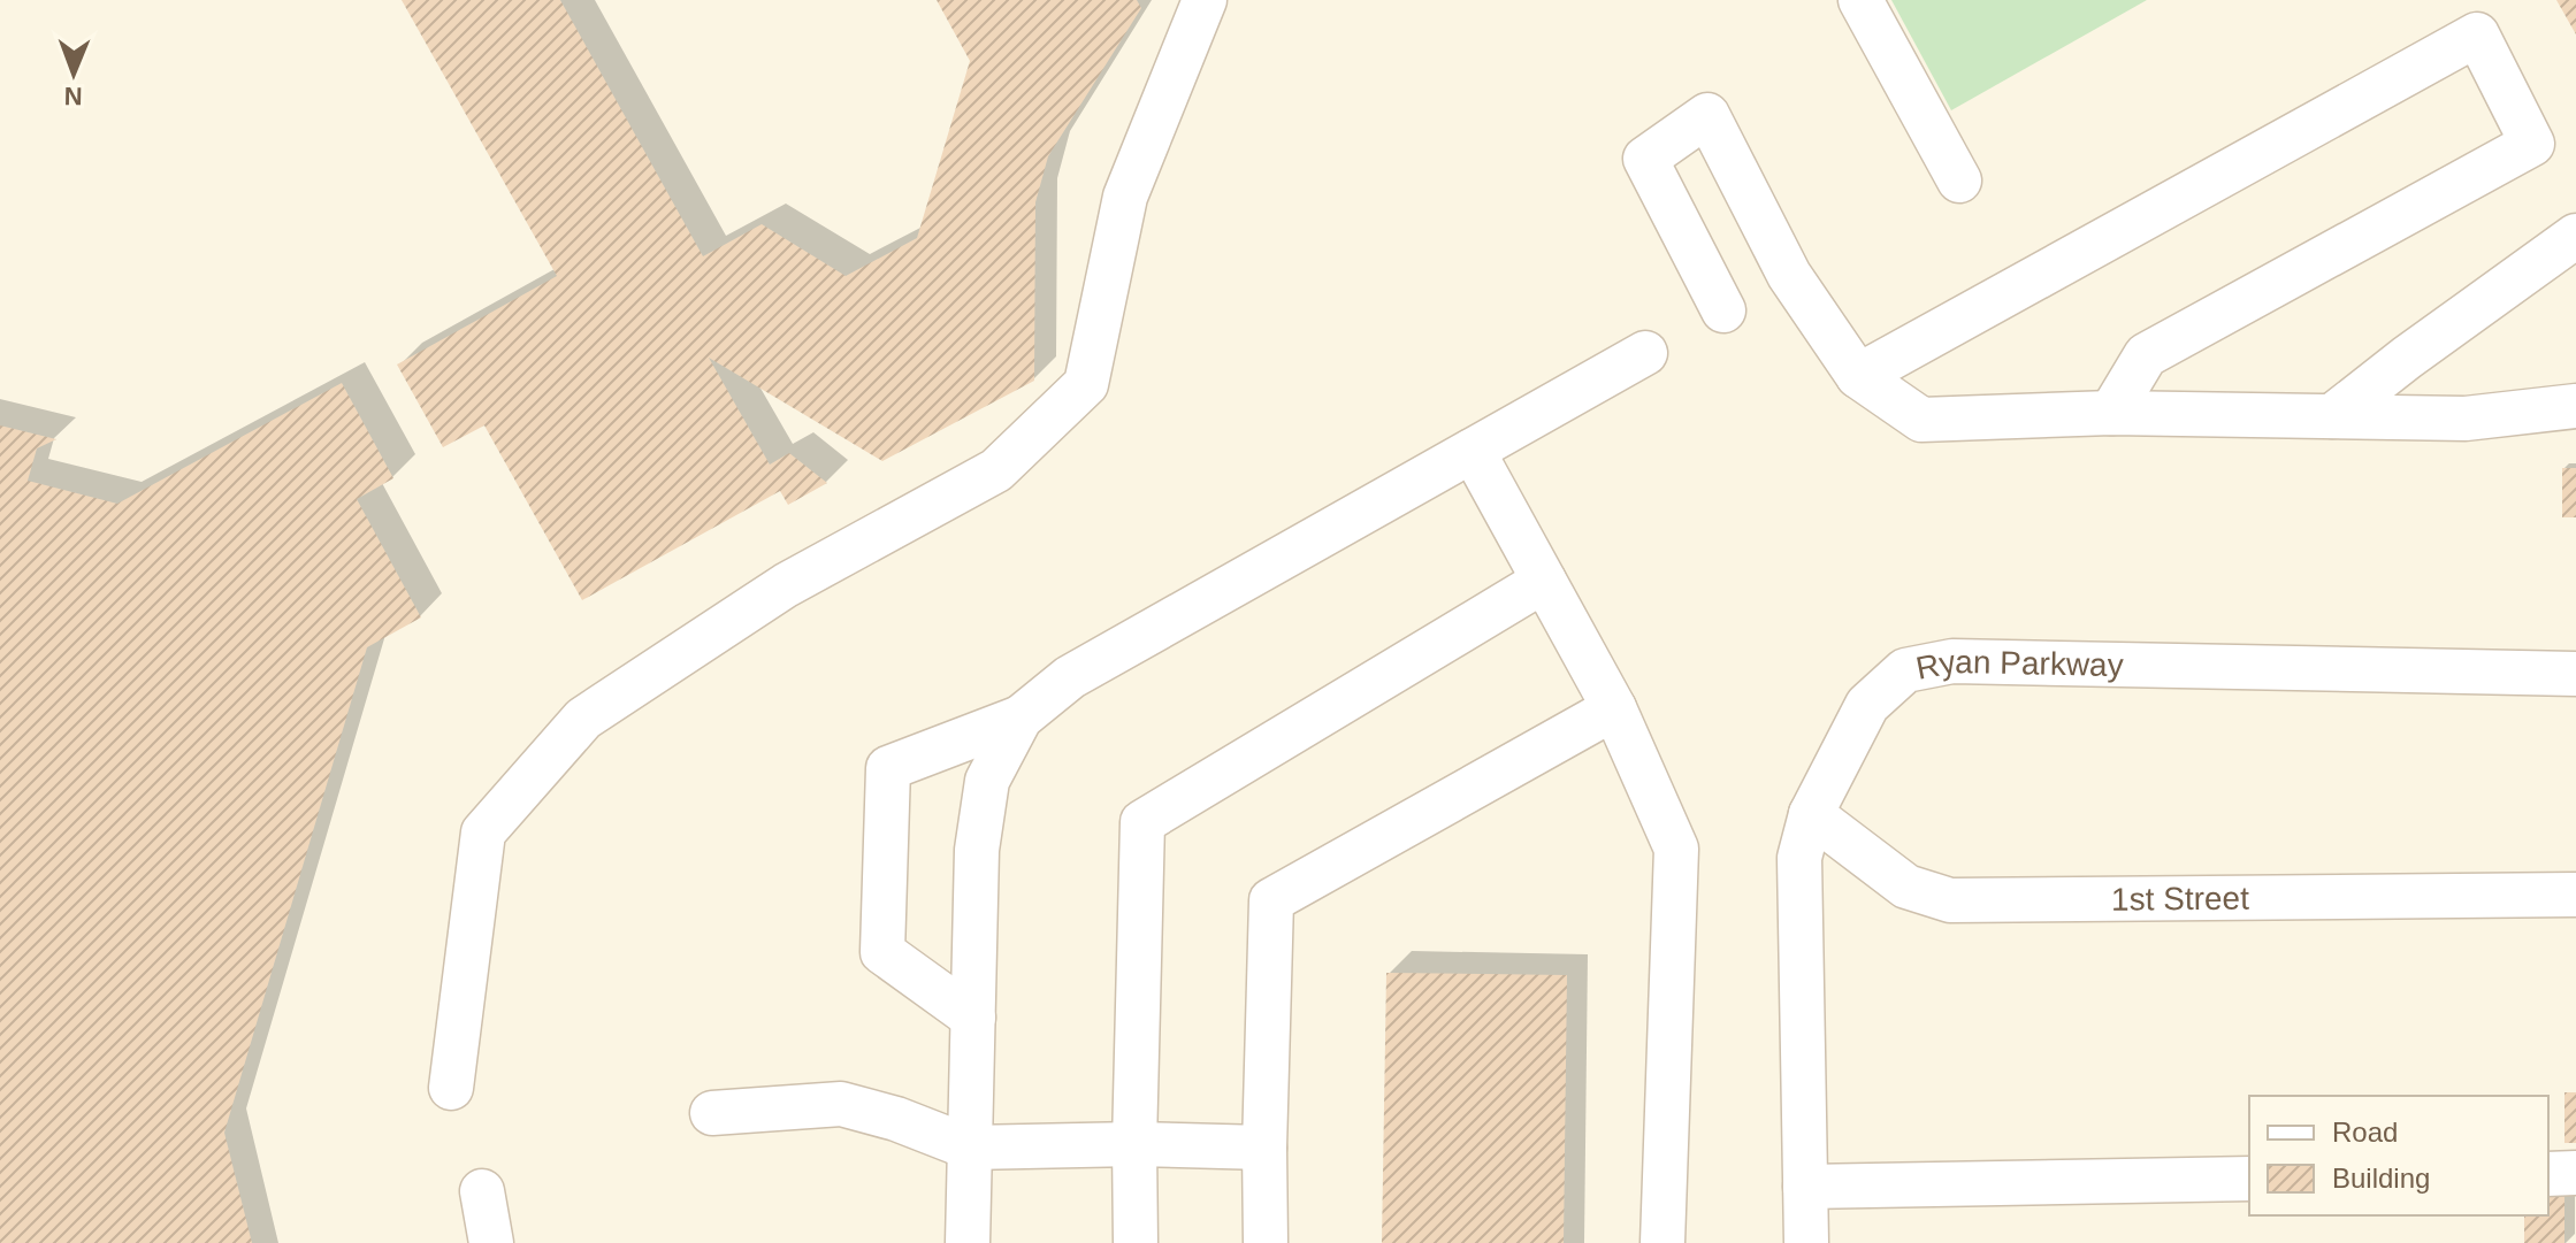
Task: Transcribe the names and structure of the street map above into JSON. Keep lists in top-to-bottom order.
{
  "streets": {
    "street": ["Ryan Parkway", "1st Street"]
  },
  "crossings": [
    ["Ryan Parkway", "1st Street"]
  ],
  "legend": ["Road", "Building"],
  "north": "bottom"
}
